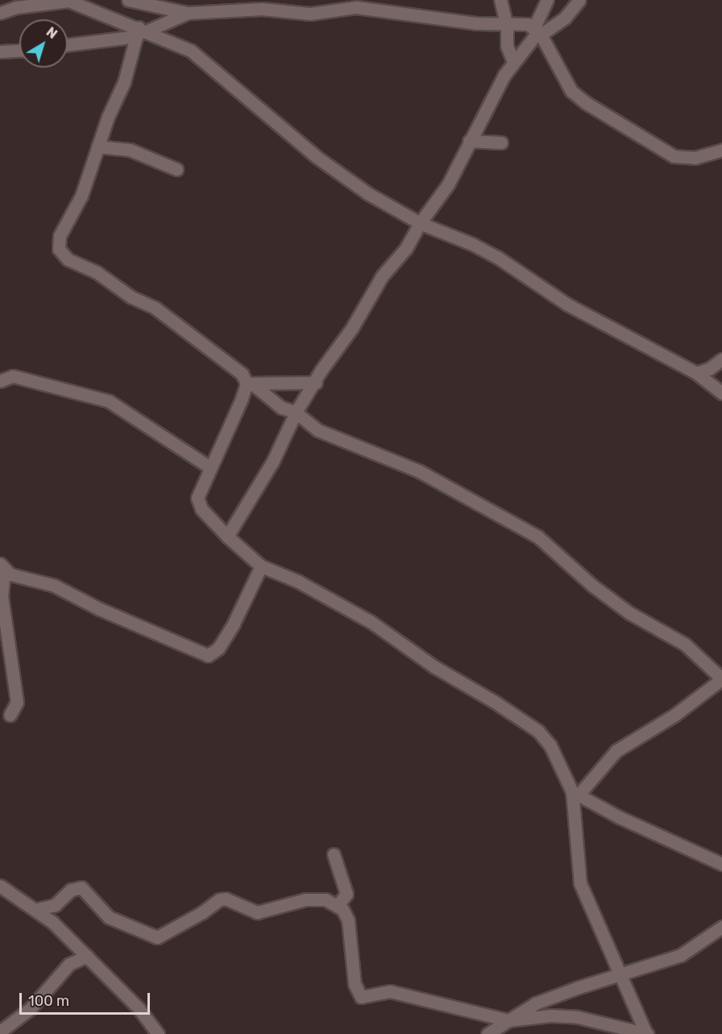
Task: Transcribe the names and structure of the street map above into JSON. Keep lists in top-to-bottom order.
{
  "scale_bar": "100 m",
  "north": "top right"
}
